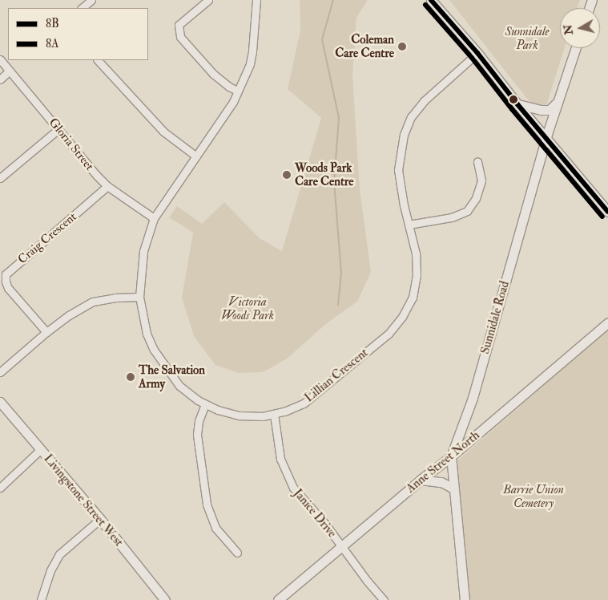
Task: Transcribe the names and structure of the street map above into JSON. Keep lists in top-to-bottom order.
{
  "streets": {
    "main road": ["Sunnidale Road", "Anne Street North", "Livingstone Street West"],
    "street": [
      "Gloria Street",
      "Craig Crescent",
      "Lillian Crescent",
      "Janice Drive"
    ]
  },
  "crossings": [
    ["Gloria Street", "Craig Crescent"],
    ["Gloria Street", "Lillian Crescent"],
    ["Sunnidale Road", "Anne Street North"],
    ["Lillian Crescent", "Janice Drive"],
    ["Anne Street North", "Janice Drive"]
  ],
  "parks": ["Sunnidale Park", "Victoria Woods Park", "Barrie Union Cemetery"],
  "places": ["Coleman Care Centre", "Woods Park Care Centre", "The Salvation Army"],
  "lines": ["transit line 8B", "transit line 8A"],
  "legend": ["8B", "8A"],
  "north": "left"
}
